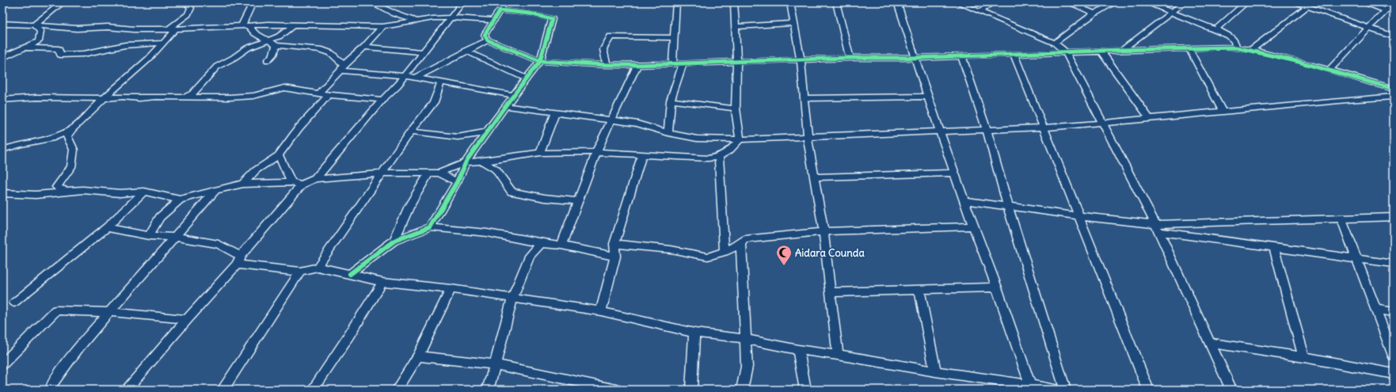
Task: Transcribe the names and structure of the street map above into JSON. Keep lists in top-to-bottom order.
{
  "places": {
    "mosque": ["Aidara Counda"]
  }
}
